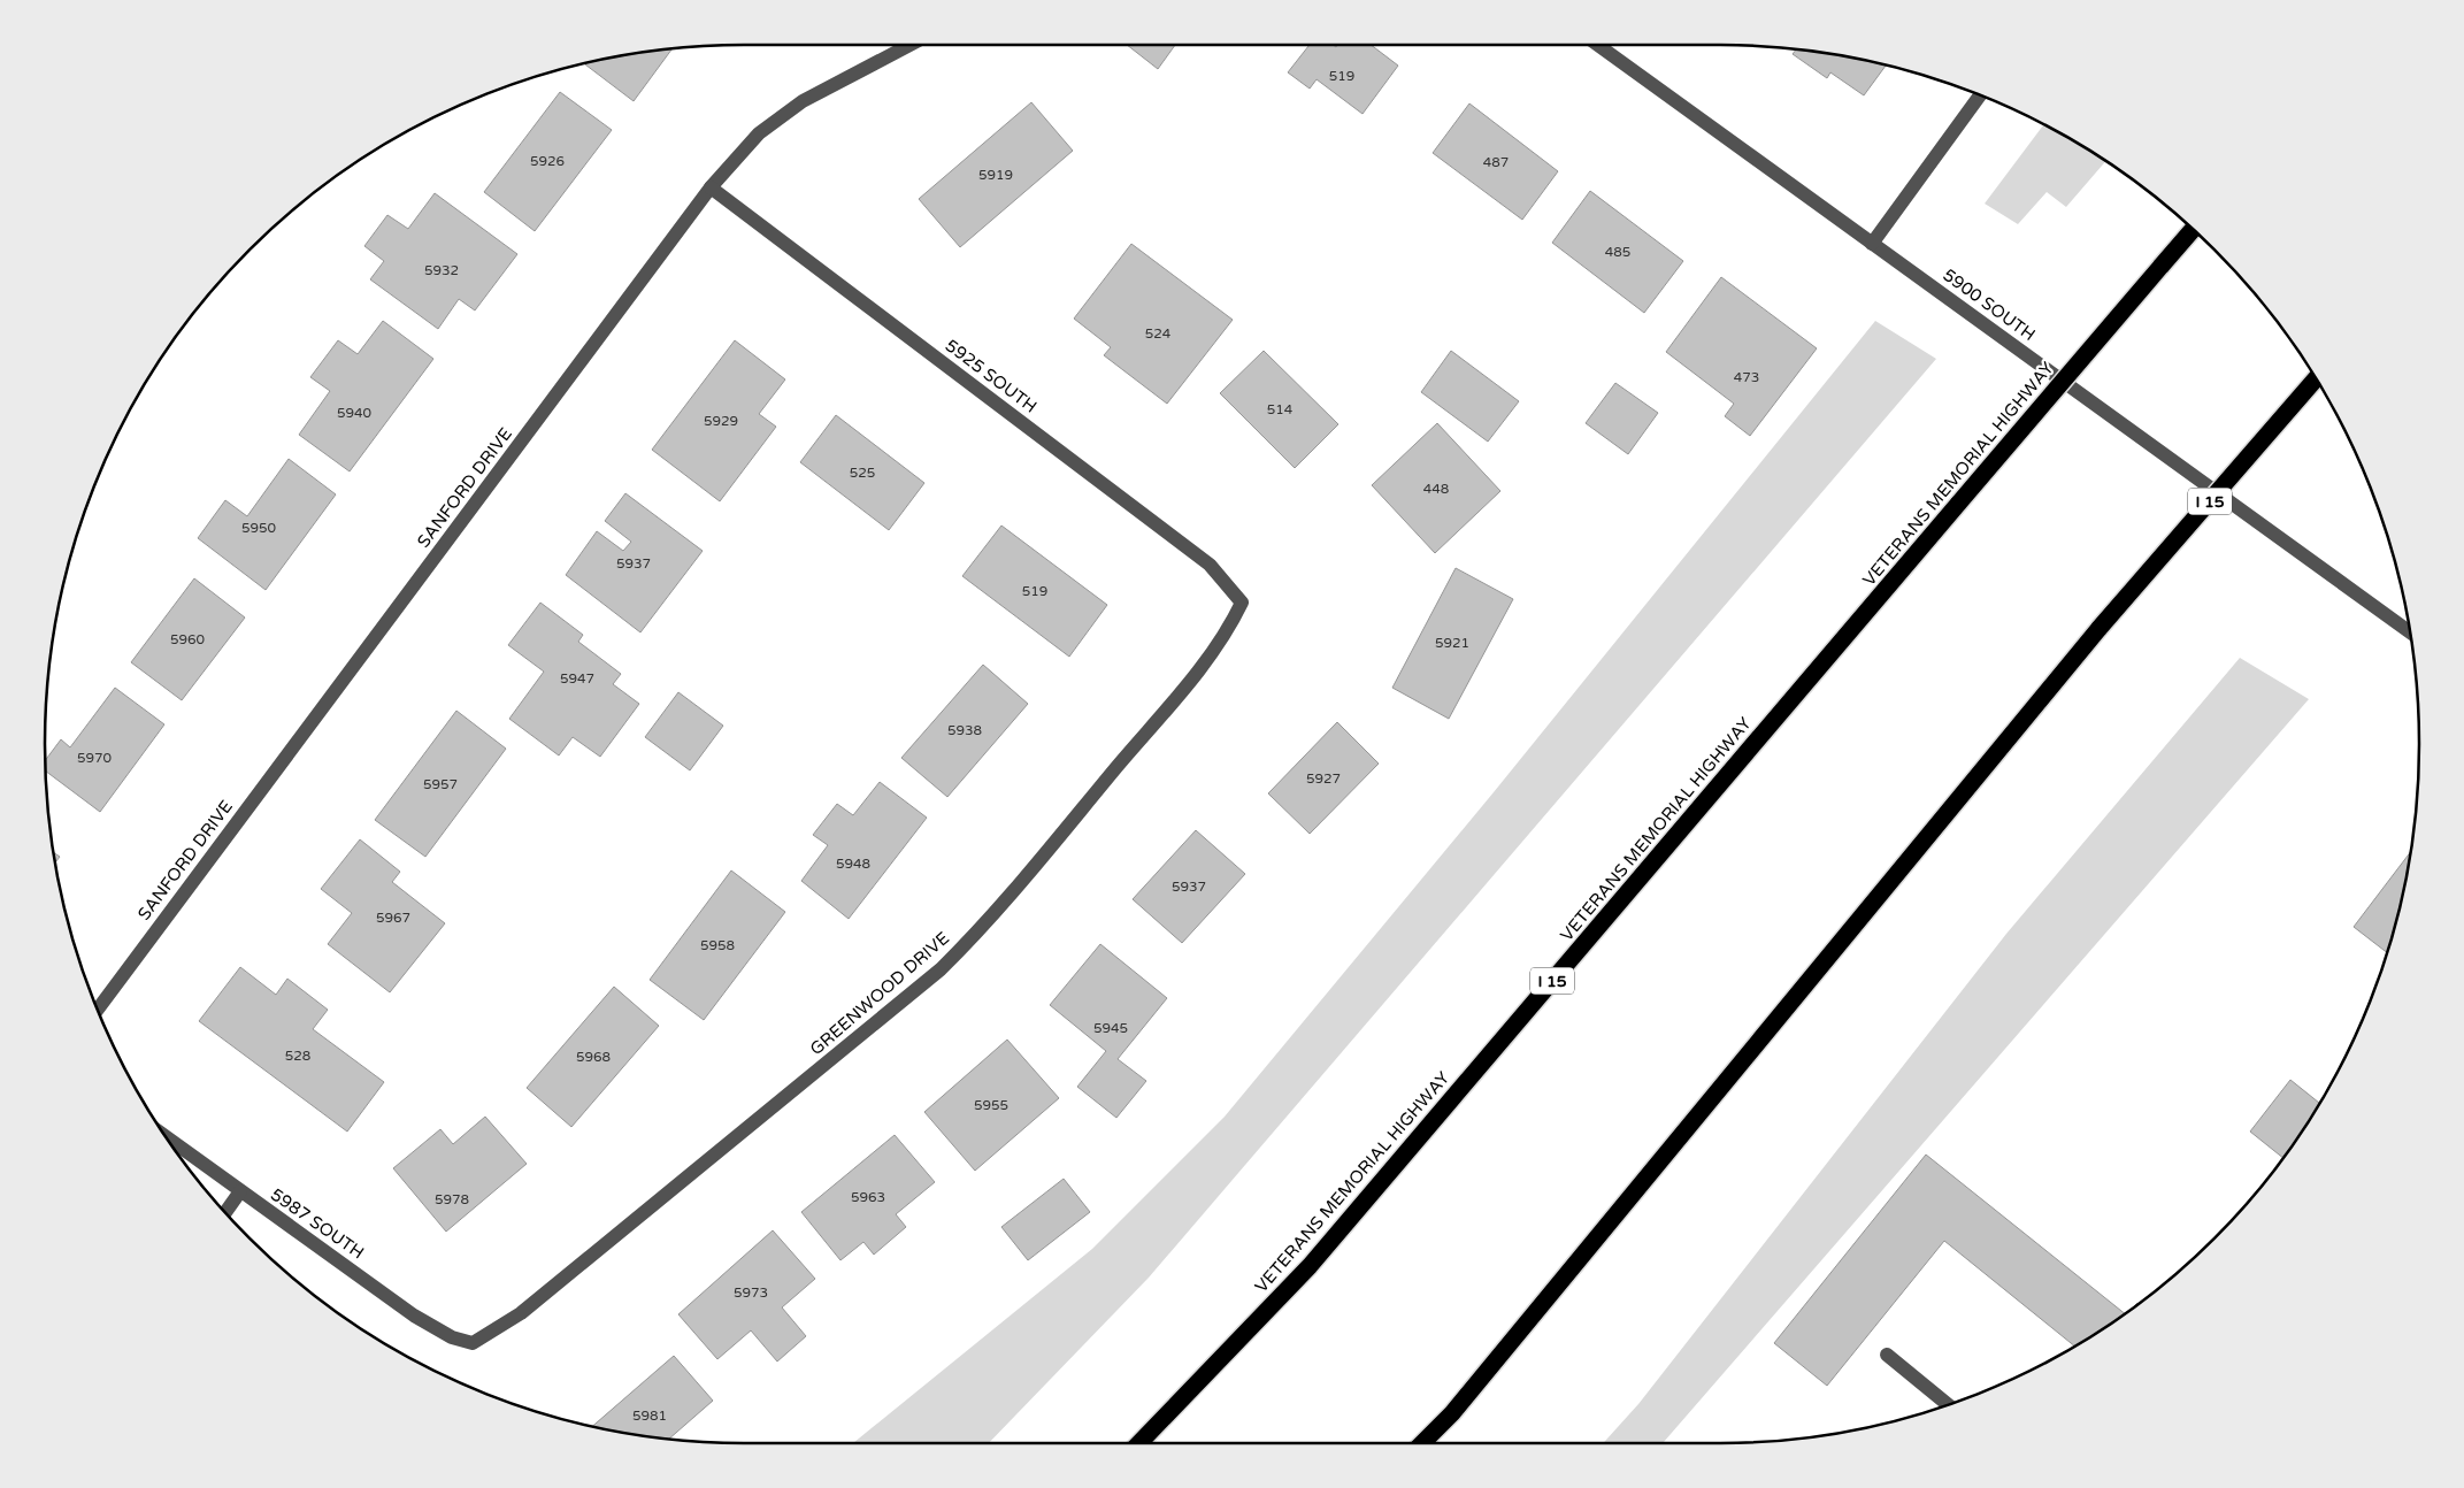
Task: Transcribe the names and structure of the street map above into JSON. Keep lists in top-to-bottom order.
{
  "streets": {
    "highway": ["VETERANS MEMORIAL HIGHWAY", "I 15"],
    "street": [
      "5900 SOUTH",
      "5925 SOUTH",
      "SANFORD DRIVE",
      "GREENWOOD DRIVE",
      "5987 SOUTH"
    ]
  },
  "crossings": [
    ["5925 SOUTH", "SANFORD DRIVE"],
    ["5925 SOUTH", "GREENWOOD DRIVE"],
    ["GREENWOOD DRIVE", "5987 SOUTH"]
  ],
  "house_numbers": [
    "519",
    "5926",
    "487",
    "5919",
    "485",
    "5932",
    "524",
    "473",
    "514",
    "5940",
    "5929",
    "525",
    "448",
    "5950",
    "5937",
    "519",
    "5960",
    "5921",
    "5947",
    "5938",
    "5970",
    "5927",
    "5957",
    "5948",
    "5937",
    "5967",
    "5958",
    "5945",
    "528",
    "5968",
    "5955",
    "5963",
    "5978",
    "5973",
    "5981"
  ]
}
